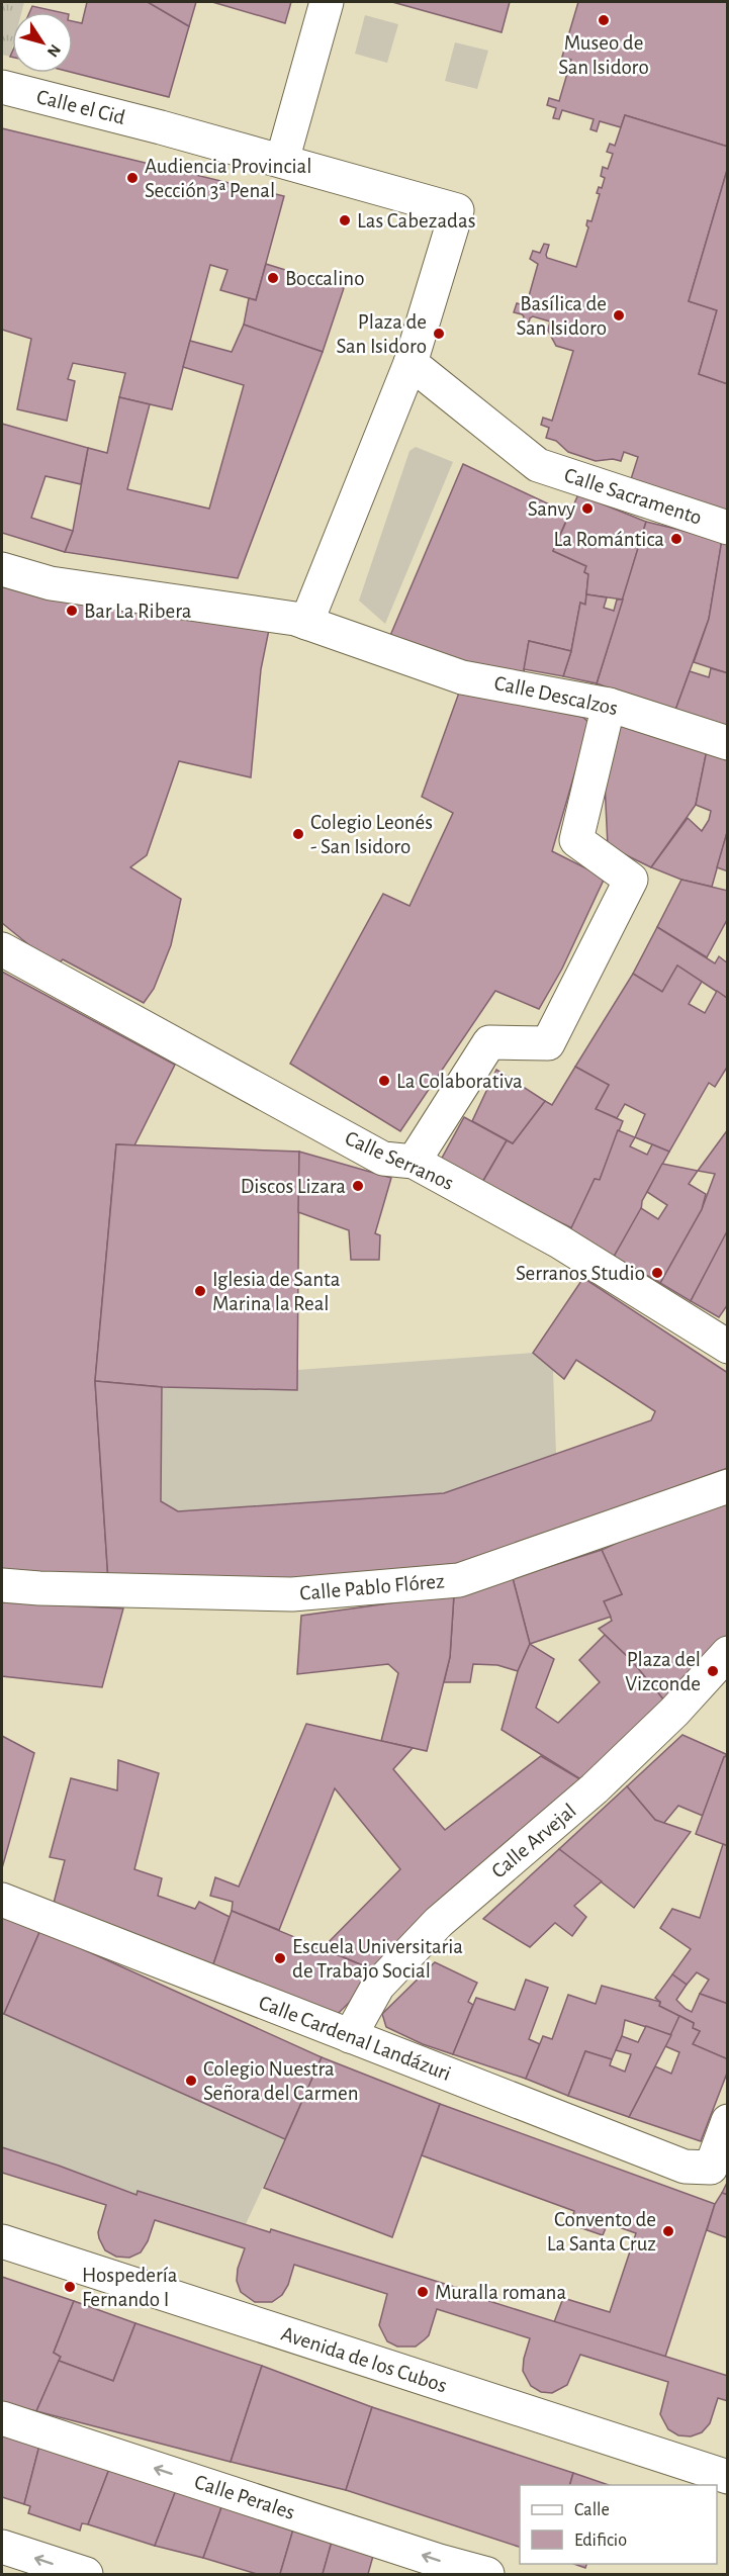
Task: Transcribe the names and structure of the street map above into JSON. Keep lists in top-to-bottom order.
{
  "streets": {
    "street": [
      "Calle el Cid",
      "Calle Sacramento",
      "Calle Descalzos",
      "Calle Serranos",
      "Calle Pablo Flórez",
      "Calle Arvejal",
      "Calle Cardenal Landázuri",
      "Avenida de los Cubos",
      "Calle Perales"
    ]
  },
  "crossings": [
    ["Calle el Cid", "Calle Sacramento"],
    ["Calle Arvejal", "Calle Cardenal Landázuri"]
  ],
  "one_way": ["Calle Perales"],
  "places": [
    "Museo de San Isidoro",
    "Audiencia Provincial Sección 3ª Penal",
    "Las Cabezadas",
    "Boccalino",
    "Basílica de San Isidoro",
    "Plaza de San Isidoro",
    "Sanvy",
    "La Romántica",
    "Bar La Ribera",
    "Colegio Leonés - San Isidoro",
    "La Colaborativa",
    "Discos Lizara",
    "Serranos Studio",
    "Iglesia de Santa Marina la Real",
    "Plaza del Vizconde",
    "Escuela Universitaria de Trabajo Social",
    "Colegio Nuestra Señora del Carmen",
    "Convento de La Santa Cruz",
    "Hospedería Fernando I",
    "Muralla romana"
  ],
  "legend": ["Calle", "Edificio"],
  "north": "bottom right"
}
